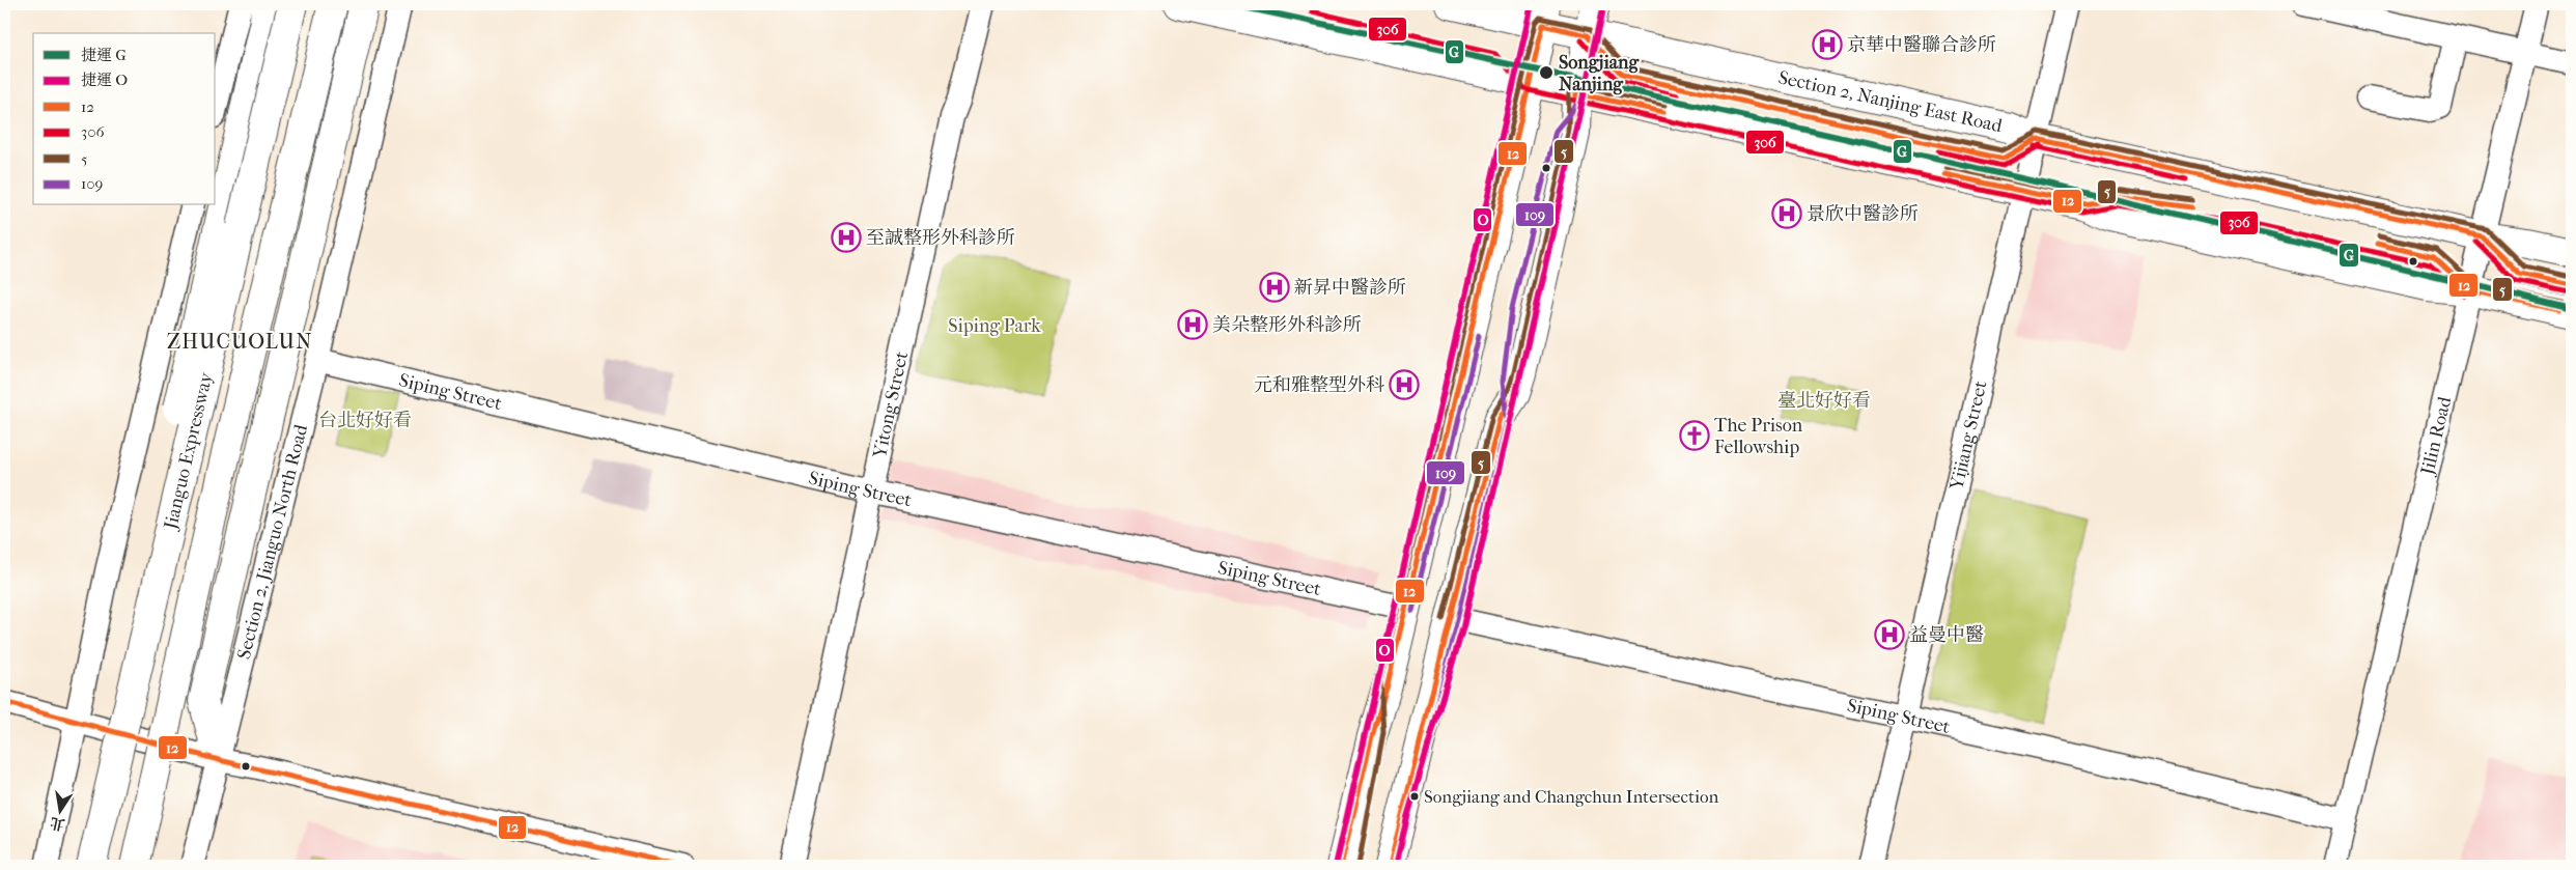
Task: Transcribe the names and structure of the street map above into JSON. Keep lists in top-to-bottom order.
{
  "streets": {
    "main road": ["Section 2, Nanjing East Road", "Jianguo Expressway"],
    "street": [
      "Siping Street",
      "Yitong Street",
      "Yijiang Street",
      "Jilin Road",
      "Section 2, Jianguo North Road"
    ]
  },
  "crossings": [
    ["Section 2, Nanjing East Road", "Yijiang Street"],
    ["Section 2, Nanjing East Road", "Jilin Road"],
    ["Siping Street", "Yitong Street"],
    ["Siping Street", "Yijiang Street"],
    ["Siping Street", "Jilin Road"],
    ["Siping Street", "Section 2, Jianguo North Road"]
  ],
  "districts": ["ZHUCUOLUN"],
  "parks": ["Siping Park", "臺北好好看", "台北好好看"],
  "places": {
    "hospital": [
      "京華中醫聯合診所",
      "景欣中醫診所",
      "至誠整形外科診所",
      "新昇中醫診所",
      "美朵整形外科診所",
      "元和雅整型外科",
      "益曼中醫"
    ],
    "other": ["Songjiang Nanjing", "Songjiang and Changchun Intersection"],
    "church": ["The Prison Fellowship"]
  },
  "lines": [
    "metro line G",
    "metro line O",
    "transit line 109",
    "transit line 306",
    "transit line 5",
    "transit line 12"
  ],
  "legend": [
    "捷運 G",
    "捷運 O",
    "12",
    "306",
    "5",
    "109"
  ],
  "north": "bottom"
}
